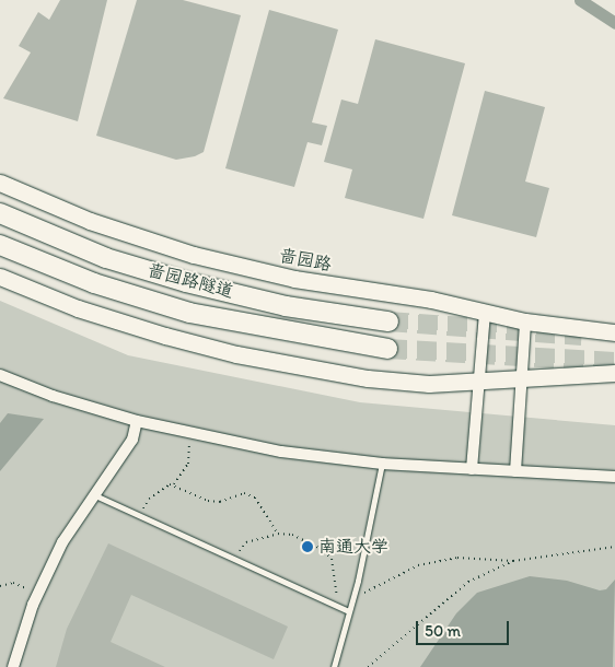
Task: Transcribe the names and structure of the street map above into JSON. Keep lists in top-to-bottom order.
{
  "streets": {
    "highway": ["啬园路隧道"],
    "main road": ["啬园路"]
  },
  "places": ["南通大学"],
  "scale_bar": "50 m"
}
